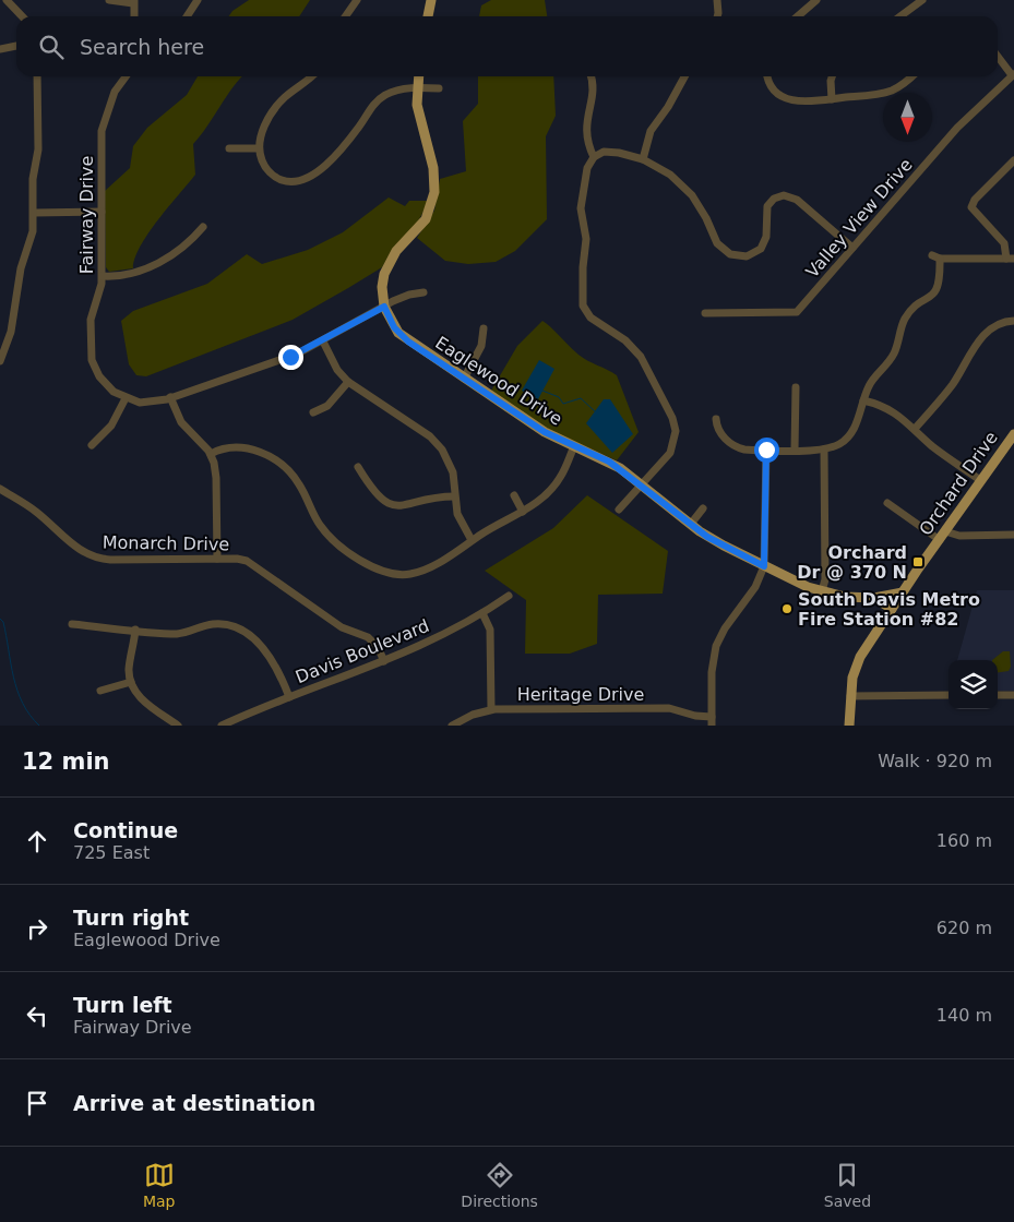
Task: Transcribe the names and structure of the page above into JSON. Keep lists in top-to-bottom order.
{
  "streets": {
    "main road": ["Eaglewood Drive", "Orchard Drive"],
    "street": [
      "Fairway Drive",
      "Valley View Drive",
      "Monarch Drive",
      "Davis Boulevard",
      "Heritage Drive"
    ]
  },
  "crossings": [
    ["Fairway Drive", "Eaglewood Drive"],
    ["Eaglewood Drive", "Orchard Drive"],
    ["Monarch Drive", "Davis Boulevard"]
  ],
  "places": {
    "transit": ["Orchard Dr @ 370 N"],
    "other": ["South Davis Metro Fire Station #82"]
  },
  "north": "bottom",
  "page": {
    "search": "Search here",
    "heading": ["12 min", "Walk · 920 m"],
    "list": [
      ["Continue", "725 East", "160 m"],
      ["Turn right", "Eaglewood Drive", "620 m"],
      ["Turn left", "Fairway Drive", "140 m"],
      "Arrive at destination"
    ],
    "nav": ["Map", "Directions", "Saved"]
  }
}
